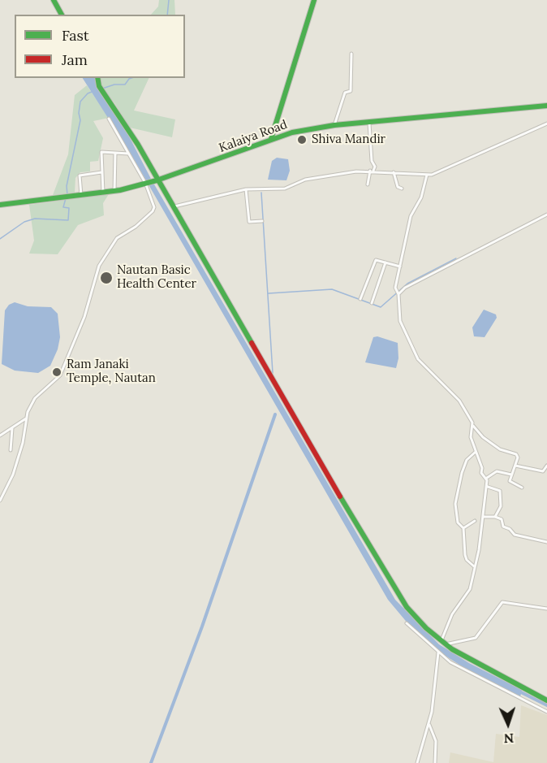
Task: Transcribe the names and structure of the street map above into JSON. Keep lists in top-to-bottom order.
{
  "streets": {
    "main road": ["Kalaiya Road"]
  },
  "places": ["Shiva Mandir", "Nautan Basic Health Center", "Ram Janaki Temple, Nautan"],
  "legend": ["Fast", "Jam"],
  "north": "bottom"
}
